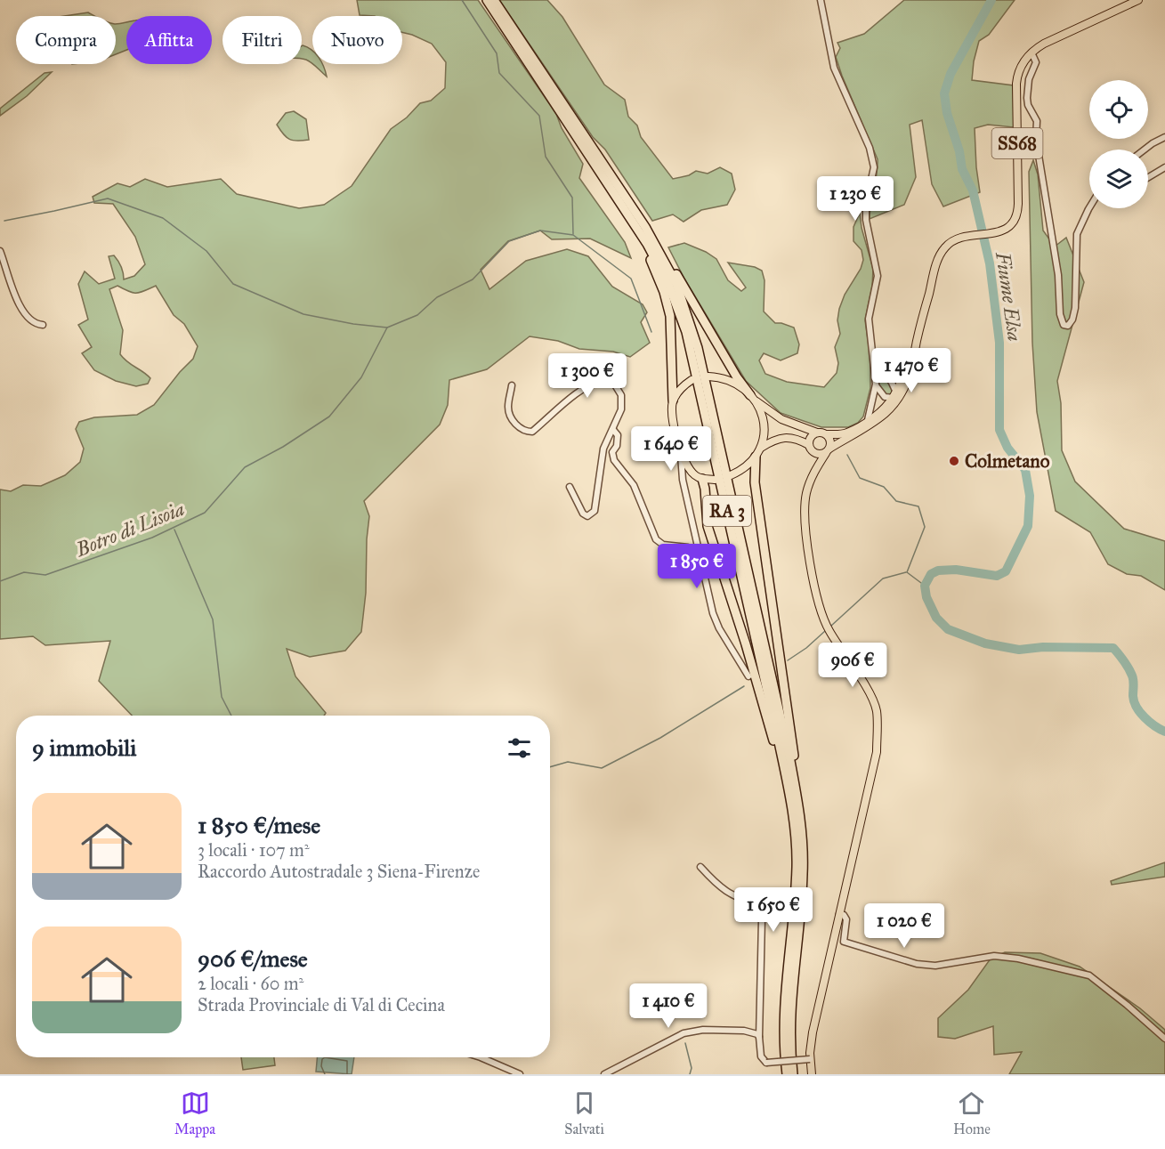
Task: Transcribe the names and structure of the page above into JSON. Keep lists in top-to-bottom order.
{
  "streets": {
    "highway": ["RA 3"],
    "main road": ["SS68"]
  },
  "water": ["Fiume Elsa", "Botro di Lisoia"],
  "places": ["Colmetano"],
  "page": {
    "chip": [
      "Compra",
      "Affitta",
      "Filtri",
      "Nuovo"
    ],
    "price": [
      "1 230 €",
      "1 470 €",
      "1 300 €",
      "1 640 €",
      "1 850 €",
      "906 €",
      "1 650 €",
      "1 020 €",
      "1 410 €"
    ],
    "heading": "9 immobili",
    "list": [
      {
        "name": "1 850 €/mese",
        "note": "3 locali · 107 m² · Raccordo Autostradale 3 Siena-Firenze"
      },
      {
        "name": "906 €/mese",
        "note": "2 locali · 60 m² · Strada Provinciale di Val di Cecina"
      }
    ],
    "tabs": ["Mappa", "Salvati", "Home"]
  }
}
